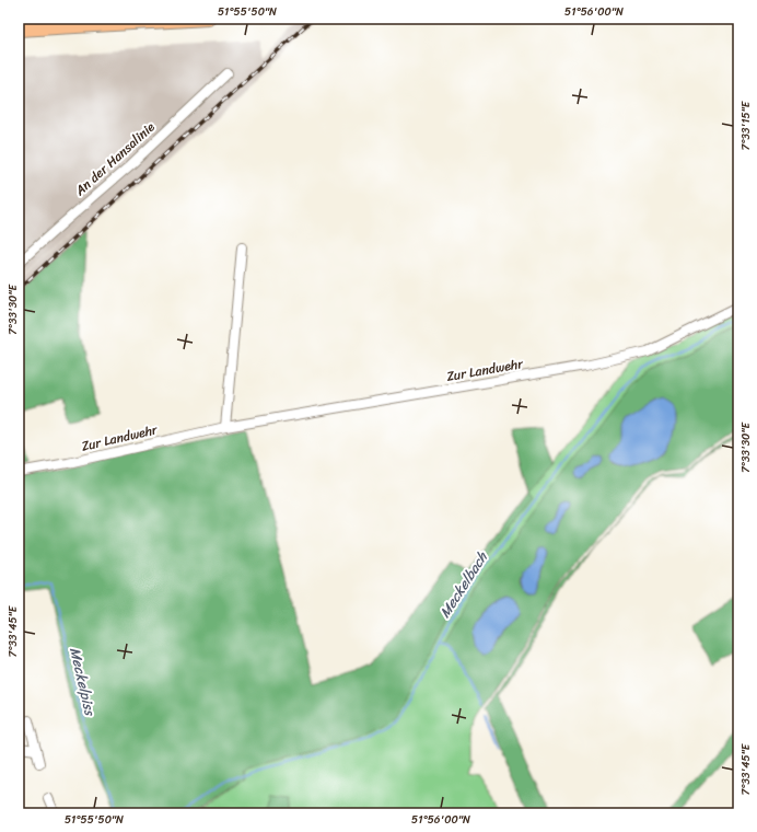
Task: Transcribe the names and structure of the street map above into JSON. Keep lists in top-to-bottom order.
{
  "streets": {
    "street": ["An der Hansalinie", "Zur Landwehr"]
  },
  "water": ["Meckelbach", "Meckelpiss"],
  "coordinates": [
    "51°55'50\"N",
    "51°56'00\"N",
    "7°33'15\"E",
    "7°33'30\"E",
    "7°33'45\"E"
  ]
}
